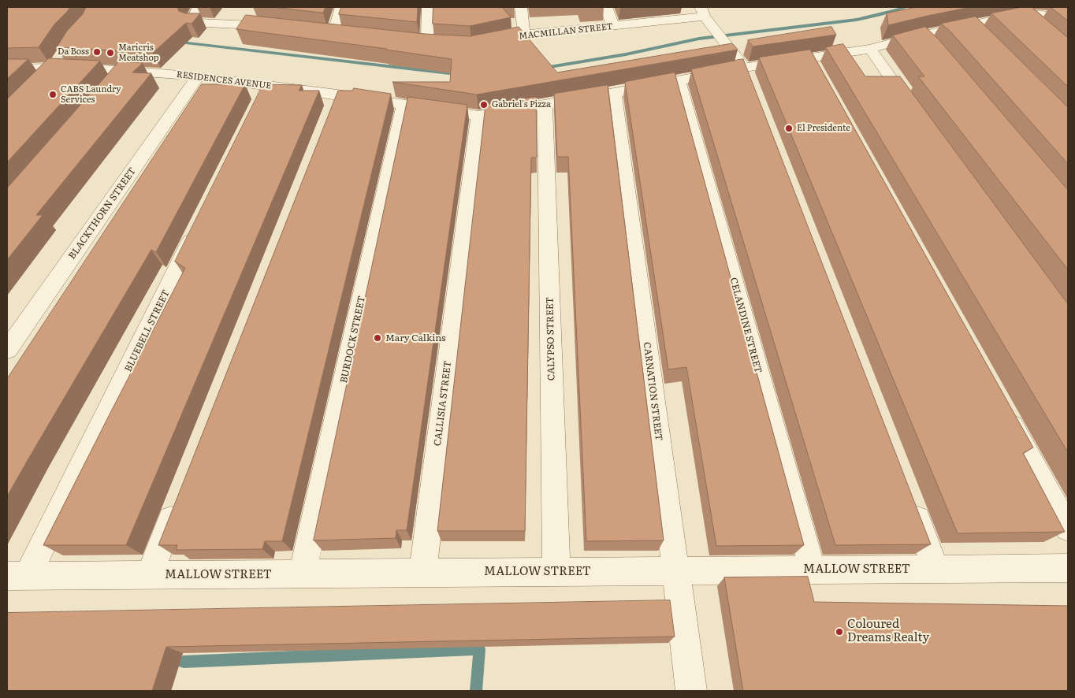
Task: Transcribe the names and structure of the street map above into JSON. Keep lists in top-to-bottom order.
{
  "streets": {
    "street": [
      "MACMILLAN STREET",
      "RESIDENCES AVENUE",
      "BLACKTHORN STREET",
      "CELANDINE STREET",
      "BLUEBELL STREET",
      "CALYPSO STREET",
      "BURDOCK STREET",
      "CARNATION STREET",
      "CALLISIA STREET",
      "MALLOW STREET"
    ]
  },
  "crossings": [
    ["RESIDENCES AVENUE", "BLACKTHORN STREET"],
    ["RESIDENCES AVENUE", "CELANDINE STREET"],
    ["RESIDENCES AVENUE", "CALYPSO STREET"],
    ["RESIDENCES AVENUE", "BURDOCK STREET"],
    ["RESIDENCES AVENUE", "CARNATION STREET"],
    ["RESIDENCES AVENUE", "CALLISIA STREET"],
    ["CELANDINE STREET", "MALLOW STREET"],
    ["BLUEBELL STREET", "MALLOW STREET"],
    ["CALYPSO STREET", "MALLOW STREET"],
    ["BURDOCK STREET", "MALLOW STREET"],
    ["CARNATION STREET", "MALLOW STREET"],
    ["CALLISIA STREET", "MALLOW STREET"]
  ],
  "places": [
    "Da Boss",
    "Maricris Meatshop",
    "CABS Laundry Services",
    "Gabriel's Pizza",
    "El Presidente",
    "Mary Calkins",
    "Coloured Dreams Realty"
  ]
}
